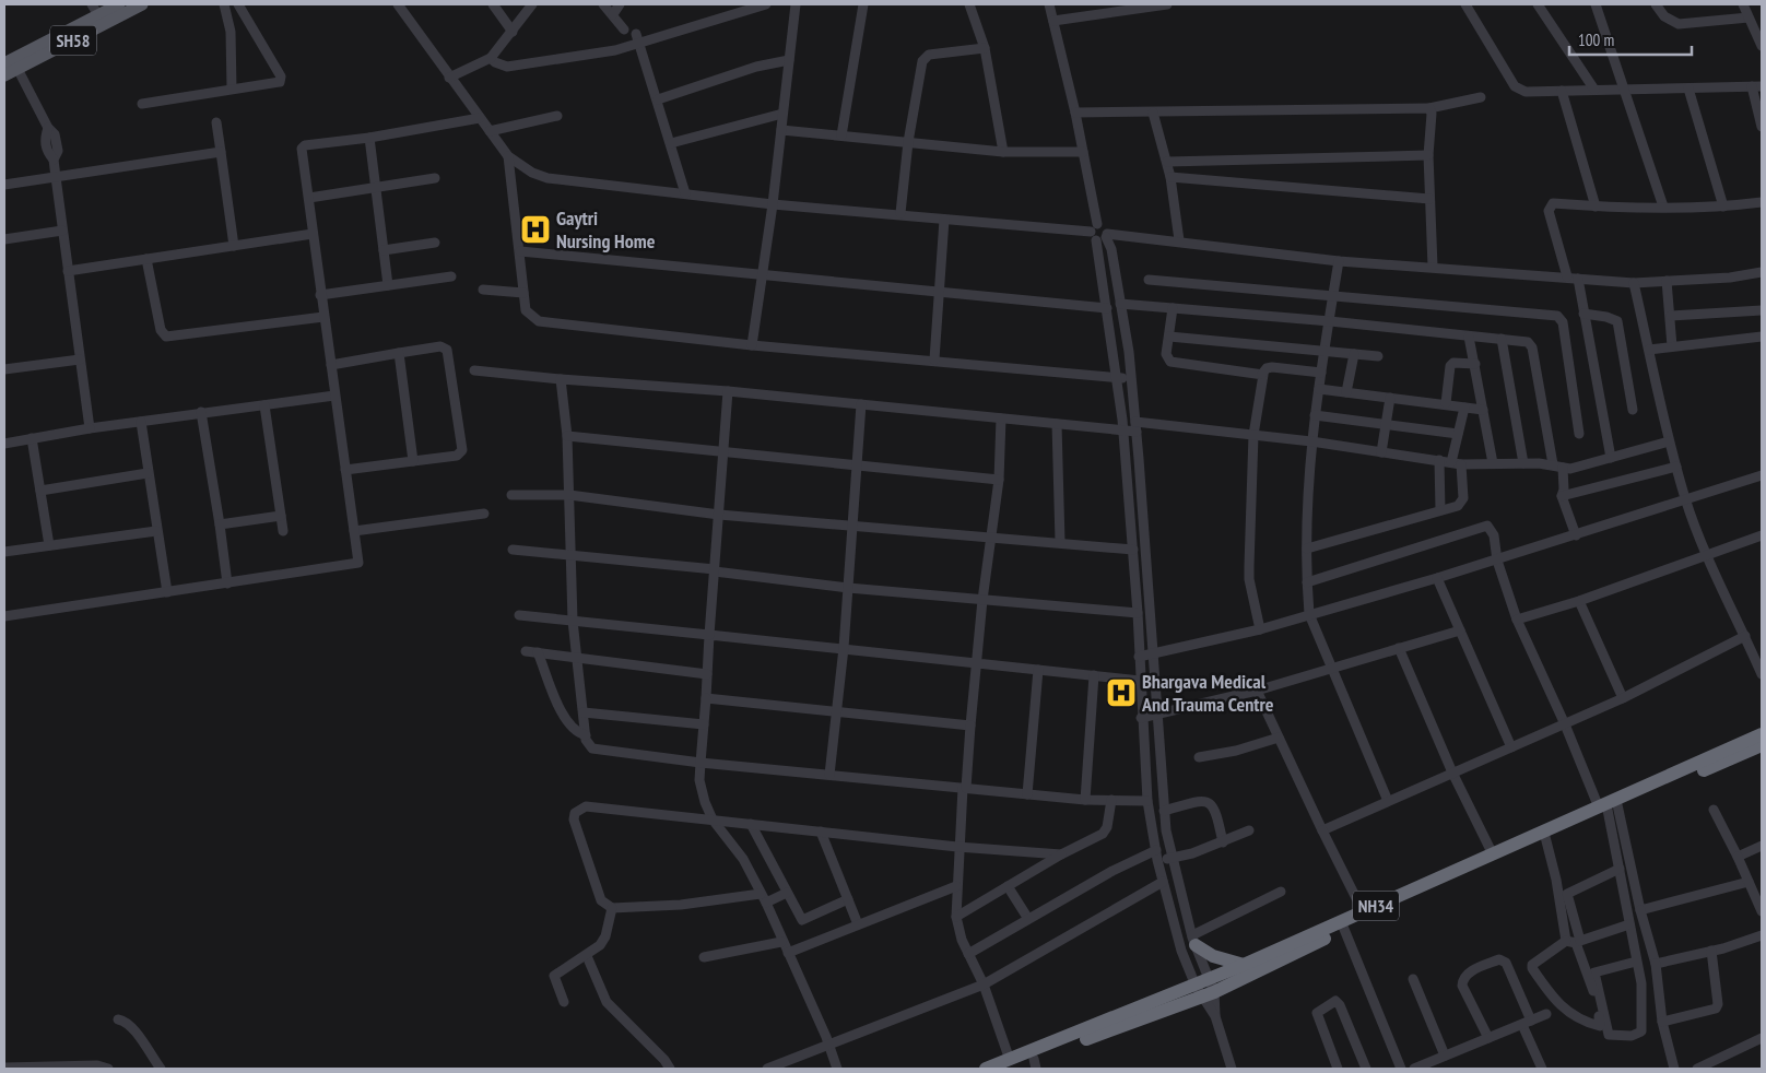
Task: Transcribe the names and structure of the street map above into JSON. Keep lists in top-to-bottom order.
{
  "streets": {
    "highway": ["NH34"],
    "main road": ["SH58"]
  },
  "places": {
    "hospital": ["Gaytri Nursing Home", "Bhargava Medical And Trauma Centre"]
  },
  "scale_bar": "100 m"
}
